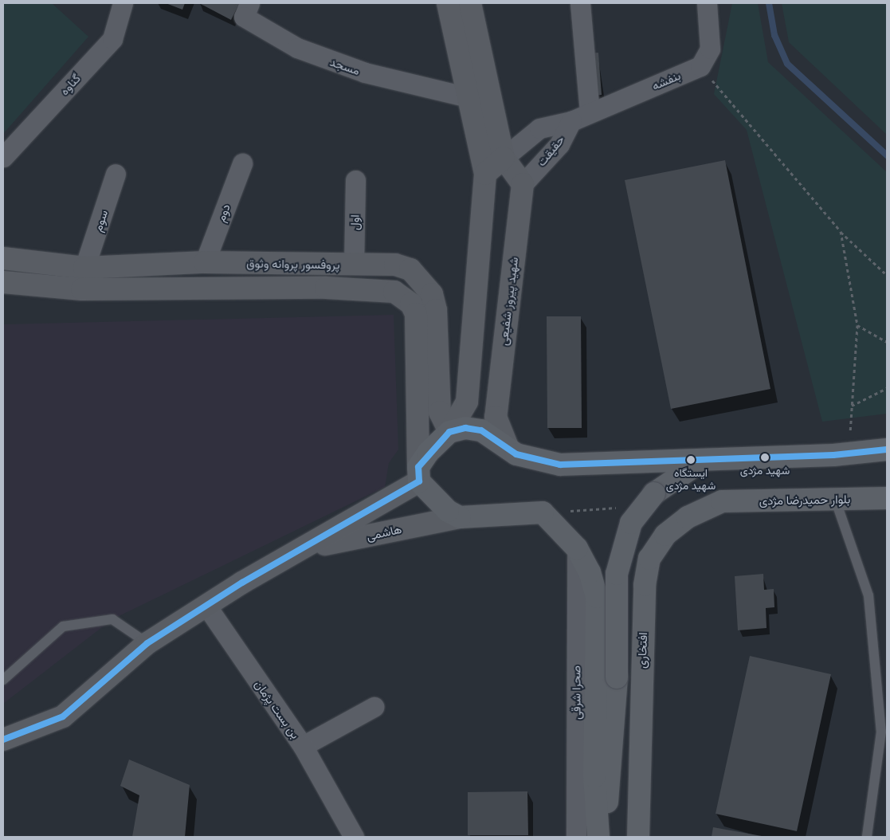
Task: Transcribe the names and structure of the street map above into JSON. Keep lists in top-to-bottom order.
{
  "streets": {
    "main road": [
      "پروفسور پروانه وثوق",
      "شهید پیروز شفیعی",
      "بلوار حمیدرضا مژدی",
      "هاشمی",
      "افتخاری"
    ],
    "street": [
      "مسجد",
      "بنفشه",
      "گناوه",
      "حقیقت",
      "دوم",
      "سوم",
      "اول",
      "صحرا شرقی",
      "بن بست پژمان"
    ]
  },
  "crossings": [
    ["بنفشه", "حقیقت"],
    ["حقیقت", "شهید پیروز شفیعی"],
    ["دوم", "پروفسور پروانه وثوق"],
    ["سوم", "پروفسور پروانه وثوق"],
    ["اول", "پروفسور پروانه وثوق"],
    ["پروفسور پروانه وثوق", "هاشمی"],
    ["بلوار حمیدرضا مژدی", "افتخاری"],
    ["هاشمی", "بن بست پژمان"]
  ],
  "places": ["شهید مژدی", "ایستگاه شهید مژدی"]
}
